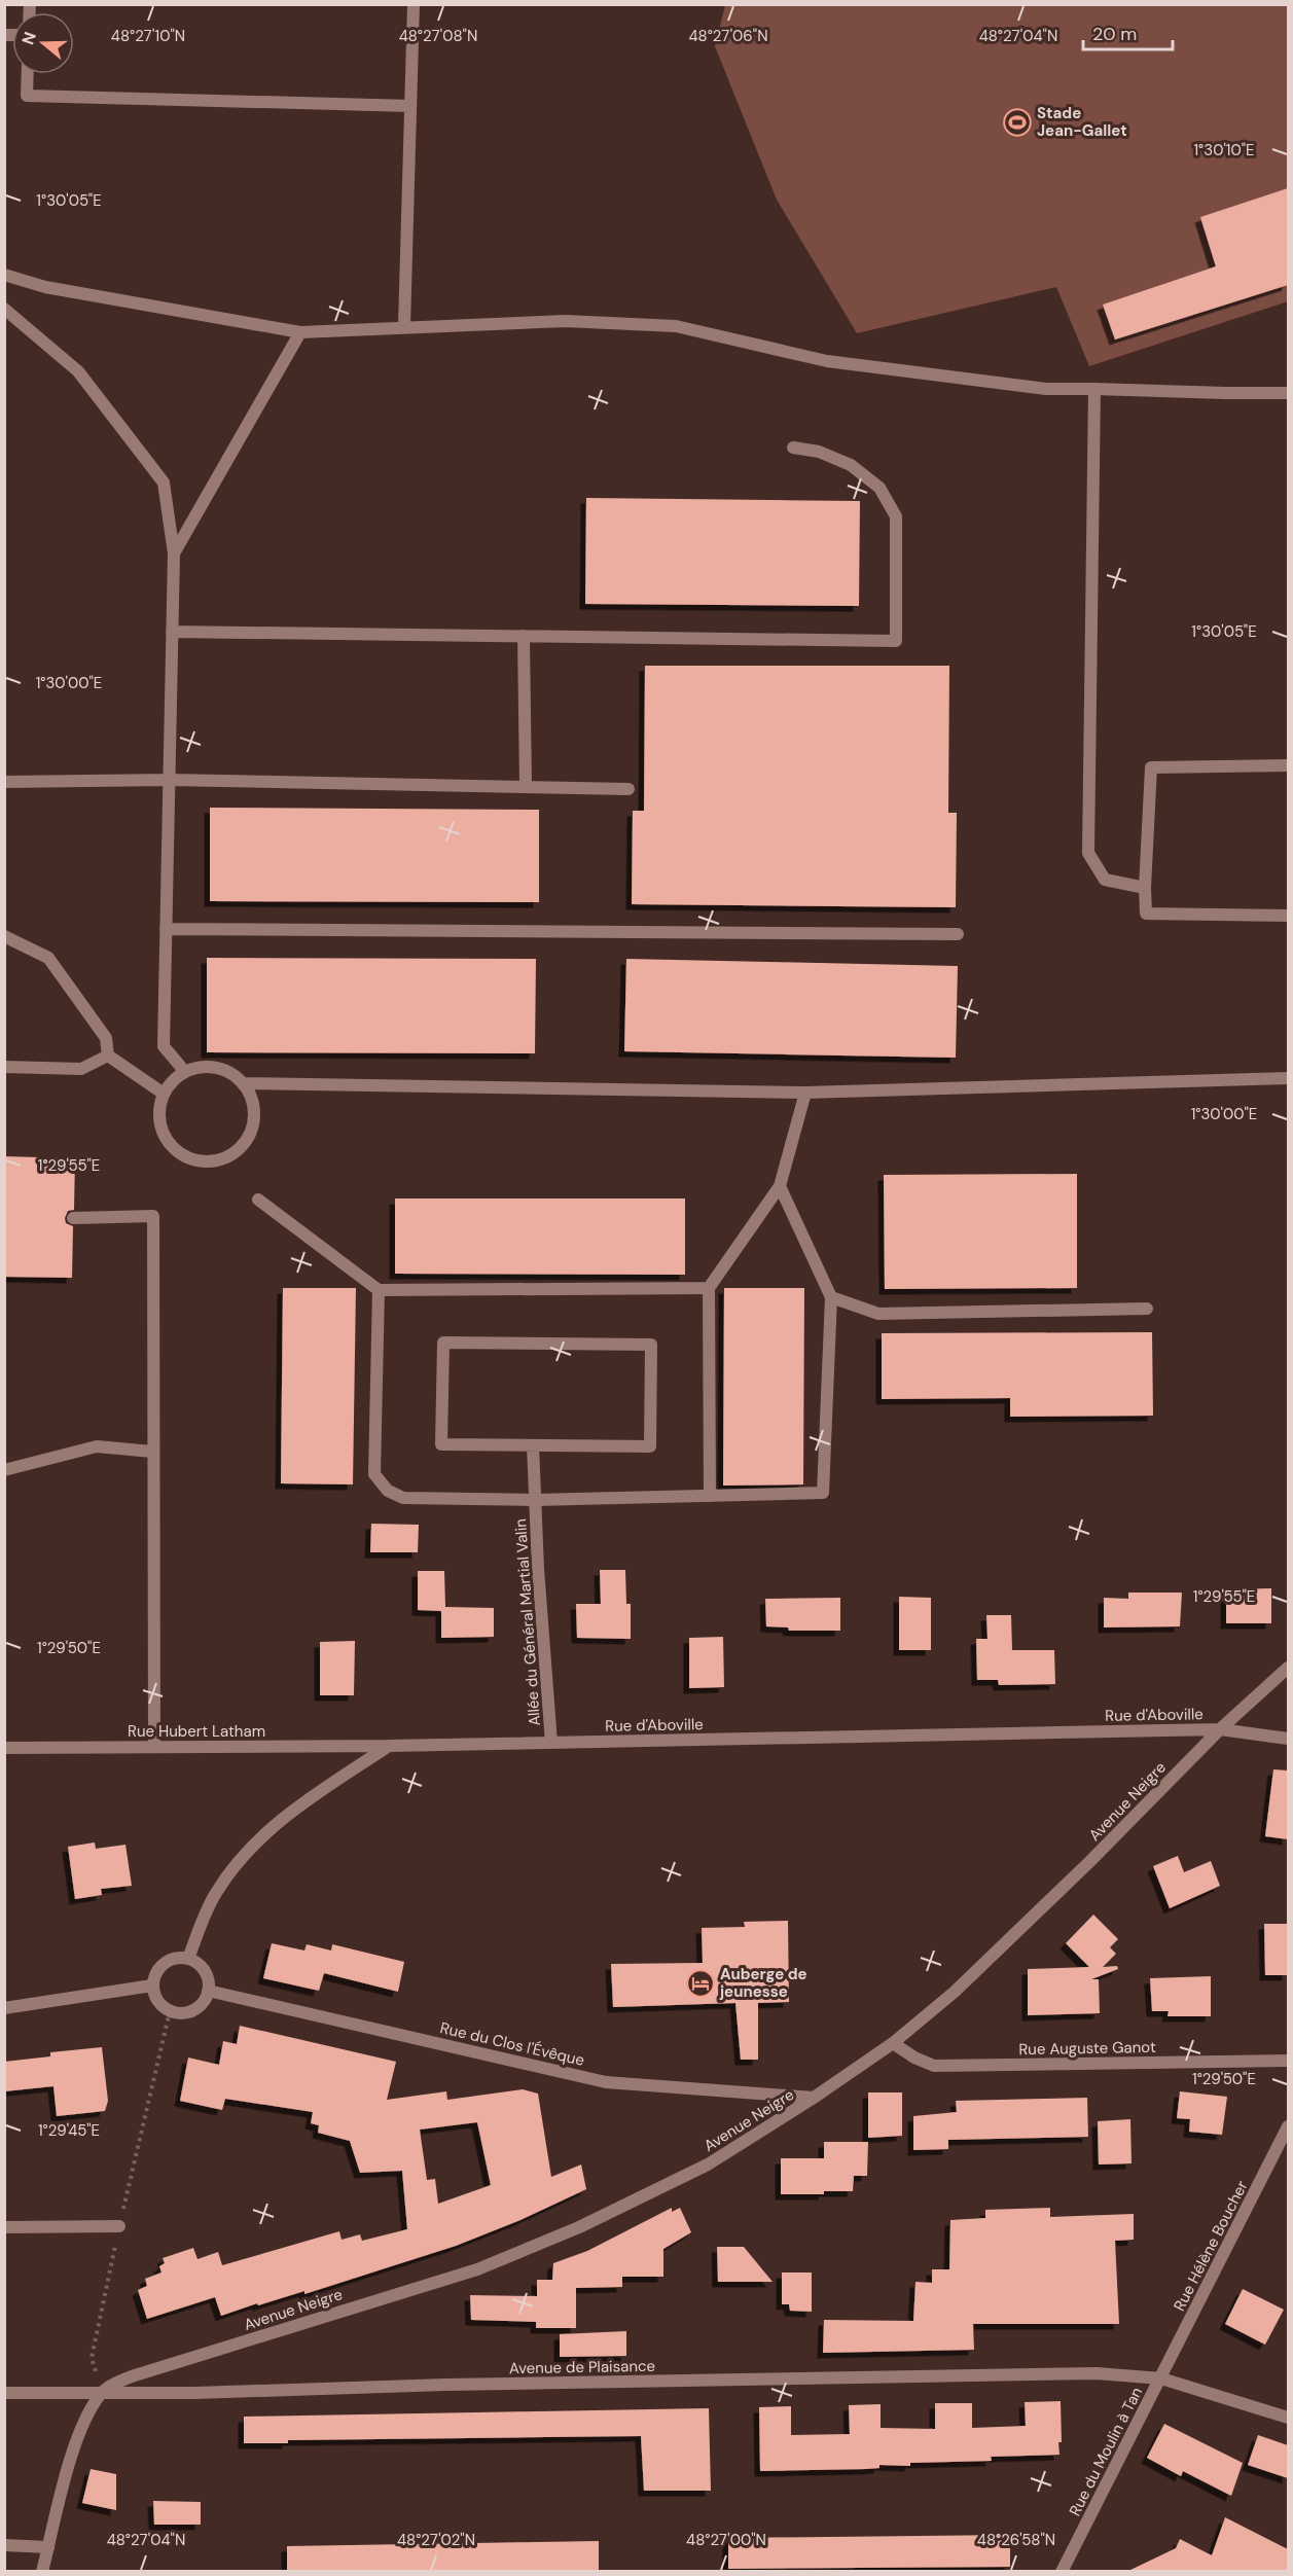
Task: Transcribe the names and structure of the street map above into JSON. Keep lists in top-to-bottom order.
{
  "streets": {
    "street": [
      "Allée du Général Martial Valin",
      "Rue d'Aboville",
      "Rue Hubert Latham",
      "Avenue Neigre",
      "Rue du Clos l'Évêque",
      "Rue Auguste Ganot",
      "Rue Hélène Boucher",
      "Avenue de Plaisance",
      "Rue du Moulin à Tan"
    ]
  },
  "crossings": [
    ["Allée du Général Martial Valin", "Rue d'Aboville"],
    ["Rue d'Aboville", "Rue Hubert Latham"],
    ["Rue d'Aboville", "Avenue Neigre"],
    ["Avenue Neigre", "Rue du Clos l'Évêque"],
    ["Avenue Neigre", "Rue Auguste Ganot"],
    ["Avenue Neigre", "Avenue de Plaisance"],
    ["Rue Hélène Boucher", "Avenue de Plaisance"],
    ["Rue Hélène Boucher", "Rue du Moulin à Tan"],
    ["Avenue de Plaisance", "Rue du Moulin à Tan"]
  ],
  "places": {
    "sports": ["Stade Jean-Gallet"],
    "hotel": ["Auberge de jeunesse"]
  },
  "scale_bar": "20 m",
  "north": "left",
  "coordinates": [
    "48°27'10\"N",
    "48°27'08\"N",
    "48°27'06\"N",
    "48°27'04\"N",
    "1°30'10\"E",
    "1°30'05\"E",
    "1°30'00\"E",
    "1°29'55\"E",
    "1°29'50\"E",
    "1°29'45\"E",
    "48°27'02\"N",
    "48°27'00\"N",
    "48°26'58\"N"
  ]
}
